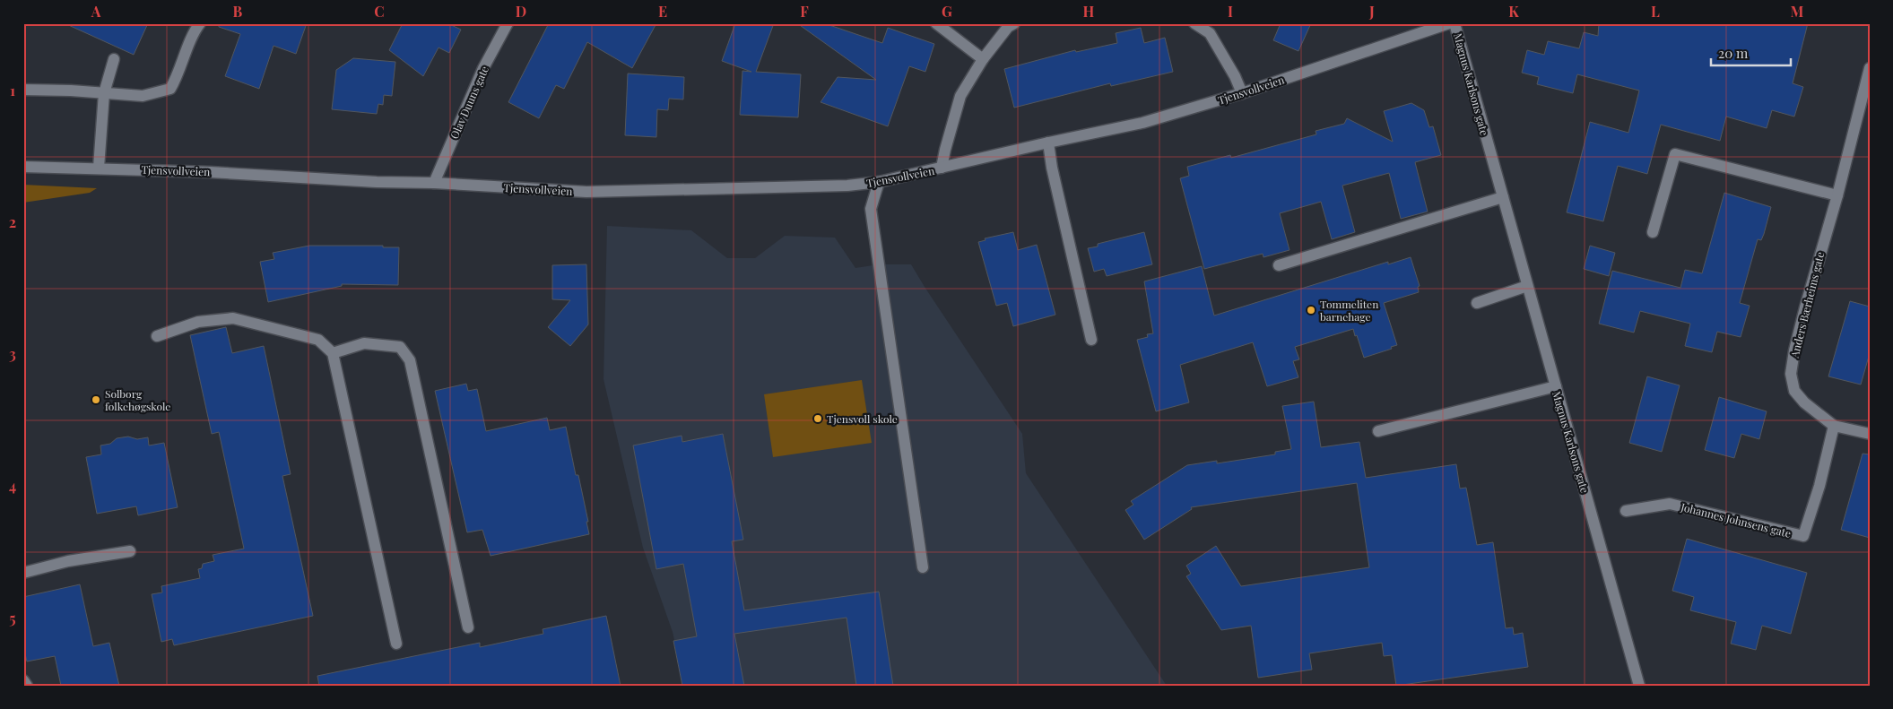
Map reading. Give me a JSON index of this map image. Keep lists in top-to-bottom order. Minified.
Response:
{"streets":{"street":["Magnus Karlsons gate","Tjensvollveien","Olav Duuns gate","Anders Bærheims gate","Johannes Johnsens gate"]},"crossings":[["Tjensvollveien","Olav Duuns gate"],["Anders Bærheims gate","Johannes Johnsens gate"]],"places":["Tommeliten barnehage","Solborg folkehøgskole","Tjensvoll skole"],"scale_bar":"20 m","grid":{"columns":["A","B","C","D","E","F","G","H","I","J","K","L","M"],"rows":["1","2","3","4","5"]}}
